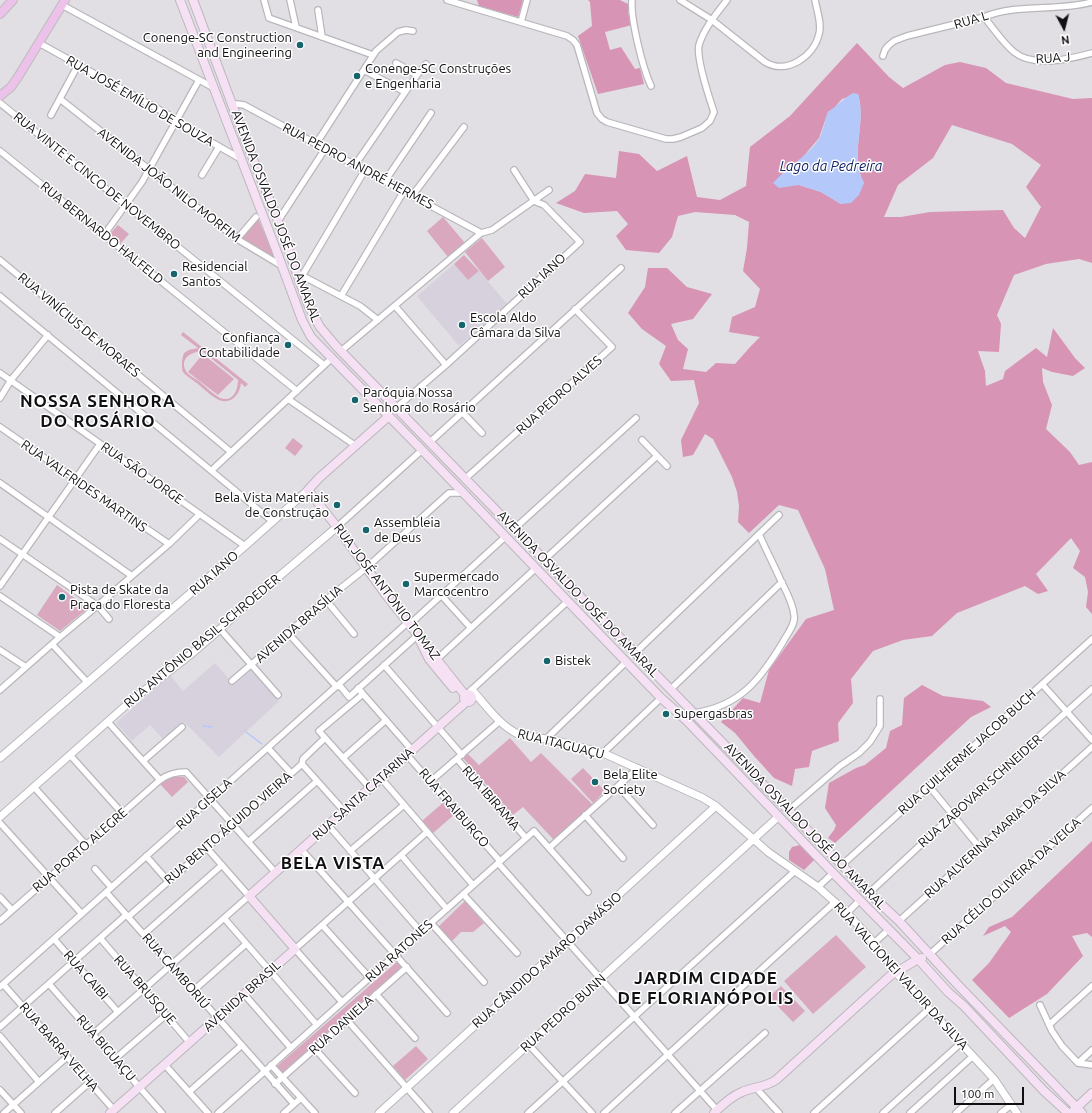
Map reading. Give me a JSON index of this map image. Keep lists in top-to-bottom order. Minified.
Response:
{"streets":{"main road":["AVENIDA OSVALDO JOSÉ DO AMARAL","RUA IANO","RUA JOSÉ ANTÔNIO TOMAZ","RUA SANTA CATARINA","AVENIDA BRASIL"],"street":["RUA L","RUA J","RUA JOSÉ EMÍLIO DE SOUZA","RUA PEDRO ANDRÉ HERMES","RUA VINTE E CINCO DE NOVEMBRO","AVENIDA JOÃO NILO MORFIM","RUA BERNARDO HALFELD","RUA VINÍCIUS DE MORAES","RUA PEDRO ALVES","RUA SÃO JORGE","RUA VALFRIDES MARTINS","AVENIDA BRASÍLIA","RUA ANTÔNIO BASIL SCHROEDER","RUA ITAGUAÇU","RUA GUILHERME JACOB BUCH","RUA ZABOVARI SCHNEIDER","RUA IBIRAMA","RUA GISELA","RUA FRAIBURGO","RUA BENTO ÁGUIDO VIEIRA","RUA ALVERINA MARIA DA SILVA","RUA PORTO ALEGRE","RUA CÉLIO OLIVEIRA DA VEIGA","RUA RATONES","RUA CÂNDIDO AMARO DAMÁSIO","RUA CAMBORIÚ","RUA CAIBI","RUA VALCIONEI VALDIR DA SILVA","RUA BRUSQUE","RUA PEDRO BUNN","RUA DANIELA","RUA BARRA VELHA","RUA BIGUAÇU"]},"crossings":[["RUA L","RUA J"],["RUA JOSÉ EMÍLIO DE SOUZA","AVENIDA OSVALDO JOSÉ DO AMARAL"],["RUA PEDRO ANDRÉ HERMES","AVENIDA OSVALDO JOSÉ DO AMARAL"],["AVENIDA JOÃO NILO MORFIM","AVENIDA OSVALDO JOSÉ DO AMARAL"],["AVENIDA OSVALDO JOSÉ DO AMARAL","RUA IANO"],["AVENIDA OSVALDO JOSÉ DO AMARAL","RUA PEDRO ALVES"],["AVENIDA OSVALDO JOSÉ DO AMARAL","RUA ANTÔNIO BASIL SCHROEDER"],["AVENIDA OSVALDO JOSÉ DO AMARAL","RUA GUILHERME JACOB BUCH"],["AVENIDA OSVALDO JOSÉ DO AMARAL","RUA ZABOVARI SCHNEIDER"],["AVENIDA OSVALDO JOSÉ DO AMARAL","RUA SANTA CATARINA"],["AVENIDA OSVALDO JOSÉ DO AMARAL","RUA GISELA"],["AVENIDA OSVALDO JOSÉ DO AMARAL","RUA ALVERINA MARIA DA SILVA"],["AVENIDA OSVALDO JOSÉ DO AMARAL","RUA CÉLIO OLIVEIRA DA VEIGA"],["AVENIDA OSVALDO JOSÉ DO AMARAL","RUA PEDRO BUNN"],["RUA IANO","RUA SÃO JORGE"],["RUA IANO","RUA JOSÉ ANTÔNIO TOMAZ"],["RUA JOSÉ ANTÔNIO TOMAZ","AVENIDA BRASÍLIA"],["RUA JOSÉ ANTÔNIO TOMAZ","RUA ANTÔNIO BASIL SCHROEDER"],["RUA JOSÉ ANTÔNIO TOMAZ","RUA ITAGUAÇU"],["RUA JOSÉ ANTÔNIO TOMAZ","RUA SANTA CATARINA"],["RUA JOSÉ ANTÔNIO TOMAZ","RUA GISELA"],["RUA ITAGUAÇU","RUA SANTA CATARINA"],["RUA ITAGUAÇU","RUA CÂNDIDO AMARO DAMÁSIO"],["RUA ITAGUAÇU","RUA VALCIONEI VALDIR DA SILVA"],["RUA SANTA CATARINA","RUA IBIRAMA"],["RUA SANTA CATARINA","RUA FRAIBURGO"],["RUA SANTA CATARINA","RUA CAMBORIÚ"],["RUA SANTA CATARINA","RUA CAIBI"],["RUA SANTA CATARINA","RUA BRUSQUE"],["RUA SANTA CATARINA","RUA BIGUAÇU"],["RUA IBIRAMA","RUA RATONES"],["RUA GISELA","RUA PORTO ALEGRE"],["RUA GISELA","RUA CAMBORIÚ"],["RUA GISELA","RUA CAIBI"],["RUA GISELA","RUA BARRA VELHA"],["RUA FRAIBURGO","RUA RATONES"],["RUA FRAIBURGO","RUA CÂNDIDO AMARO DAMÁSIO"],["RUA FRAIBURGO","RUA PEDRO BUNN"],["RUA BENTO ÁGUIDO VIEIRA","RUA CAMBORIÚ"],["RUA BENTO ÁGUIDO VIEIRA","RUA CAIBI"],["RUA BENTO ÁGUIDO VIEIRA","RUA BRUSQUE"],["RUA BENTO ÁGUIDO VIEIRA","RUA BARRA VELHA"],["RUA BENTO ÁGUIDO VIEIRA","RUA BIGUAÇU"],["RUA RATONES","RUA CAMBORIÚ"],["RUA CÂNDIDO AMARO DAMÁSIO","RUA VALCIONEI VALDIR DA SILVA"],["RUA CAMBORIÚ","AVENIDA BRASIL"],["RUA CAMBORIÚ","RUA DANIELA"],["RUA VALCIONEI VALDIR DA SILVA","RUA PEDRO BUNN"],["RUA BRUSQUE","AVENIDA BRASIL"],["AVENIDA BRASIL","RUA BARRA VELHA"],["AVENIDA BRASIL","RUA BIGUAÇU"]],"districts":["NOSSA SENHORA DO ROSÁRIO","BELA VISTA","JARDIM CIDADE DE FLORIANÓPOLIS"],"water":["Lago da Pedreira"],"places":["Conenge-SC Construction and Engineering","Conenge-SC Construções e Engenharia","Residencial Santos","Escola Aldo Câmara da Silva","Confiança Contabilidade","Paróquia Nossa Senhora do Rosário","Bela Vista Materiais de Construção","Assembleia de Deus","Supermercado Marcocentro","Pista de Skate da Praça do Floresta","Bistek","Supergasbras","Bela Elite Society"],"scale_bar":"100 m","north":"bottom"}
